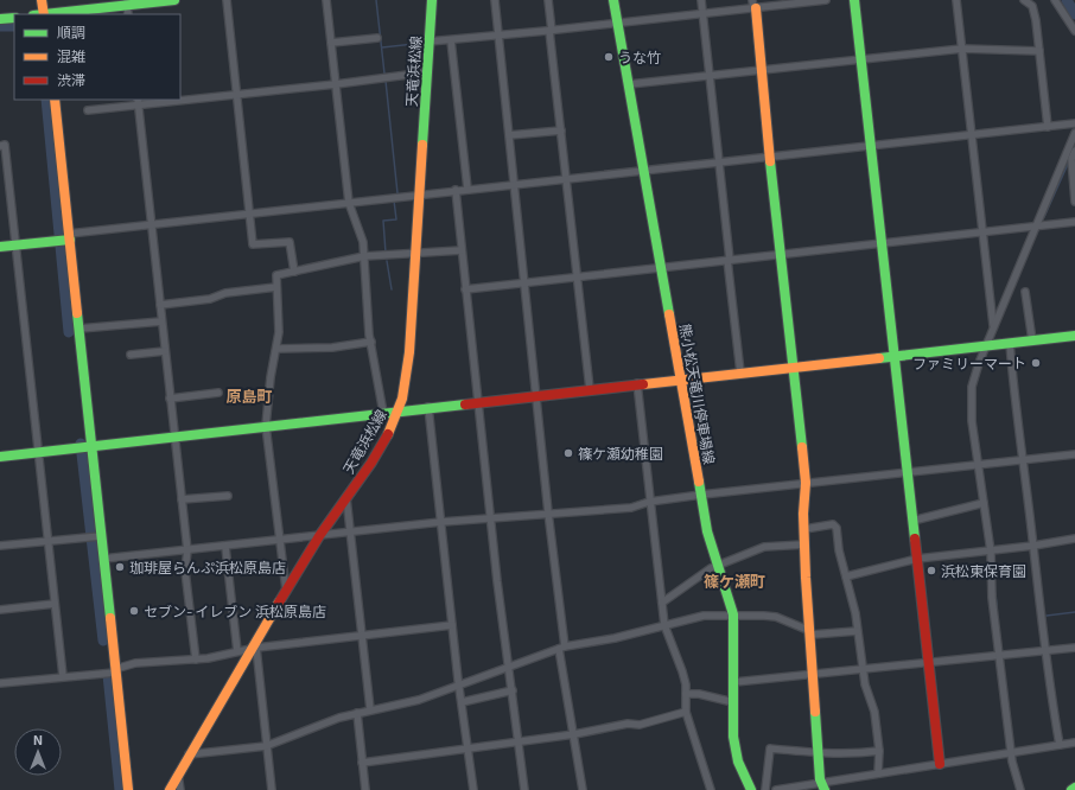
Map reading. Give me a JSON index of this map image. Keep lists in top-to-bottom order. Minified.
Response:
{"streets":{"main road":["天竜浜松線","熊小松天竜川停車場線"]},"districts":["原島町","篠ケ瀬町"],"places":["うな竹","ファミリーマート","篠ケ瀬幼稚園","珈琲屋らんぷ浜松原島店","浜松東保育園","セブン‐イレブン 浜松原島店"],"legend":["順調","混雑","渋滞"],"north":"top"}
